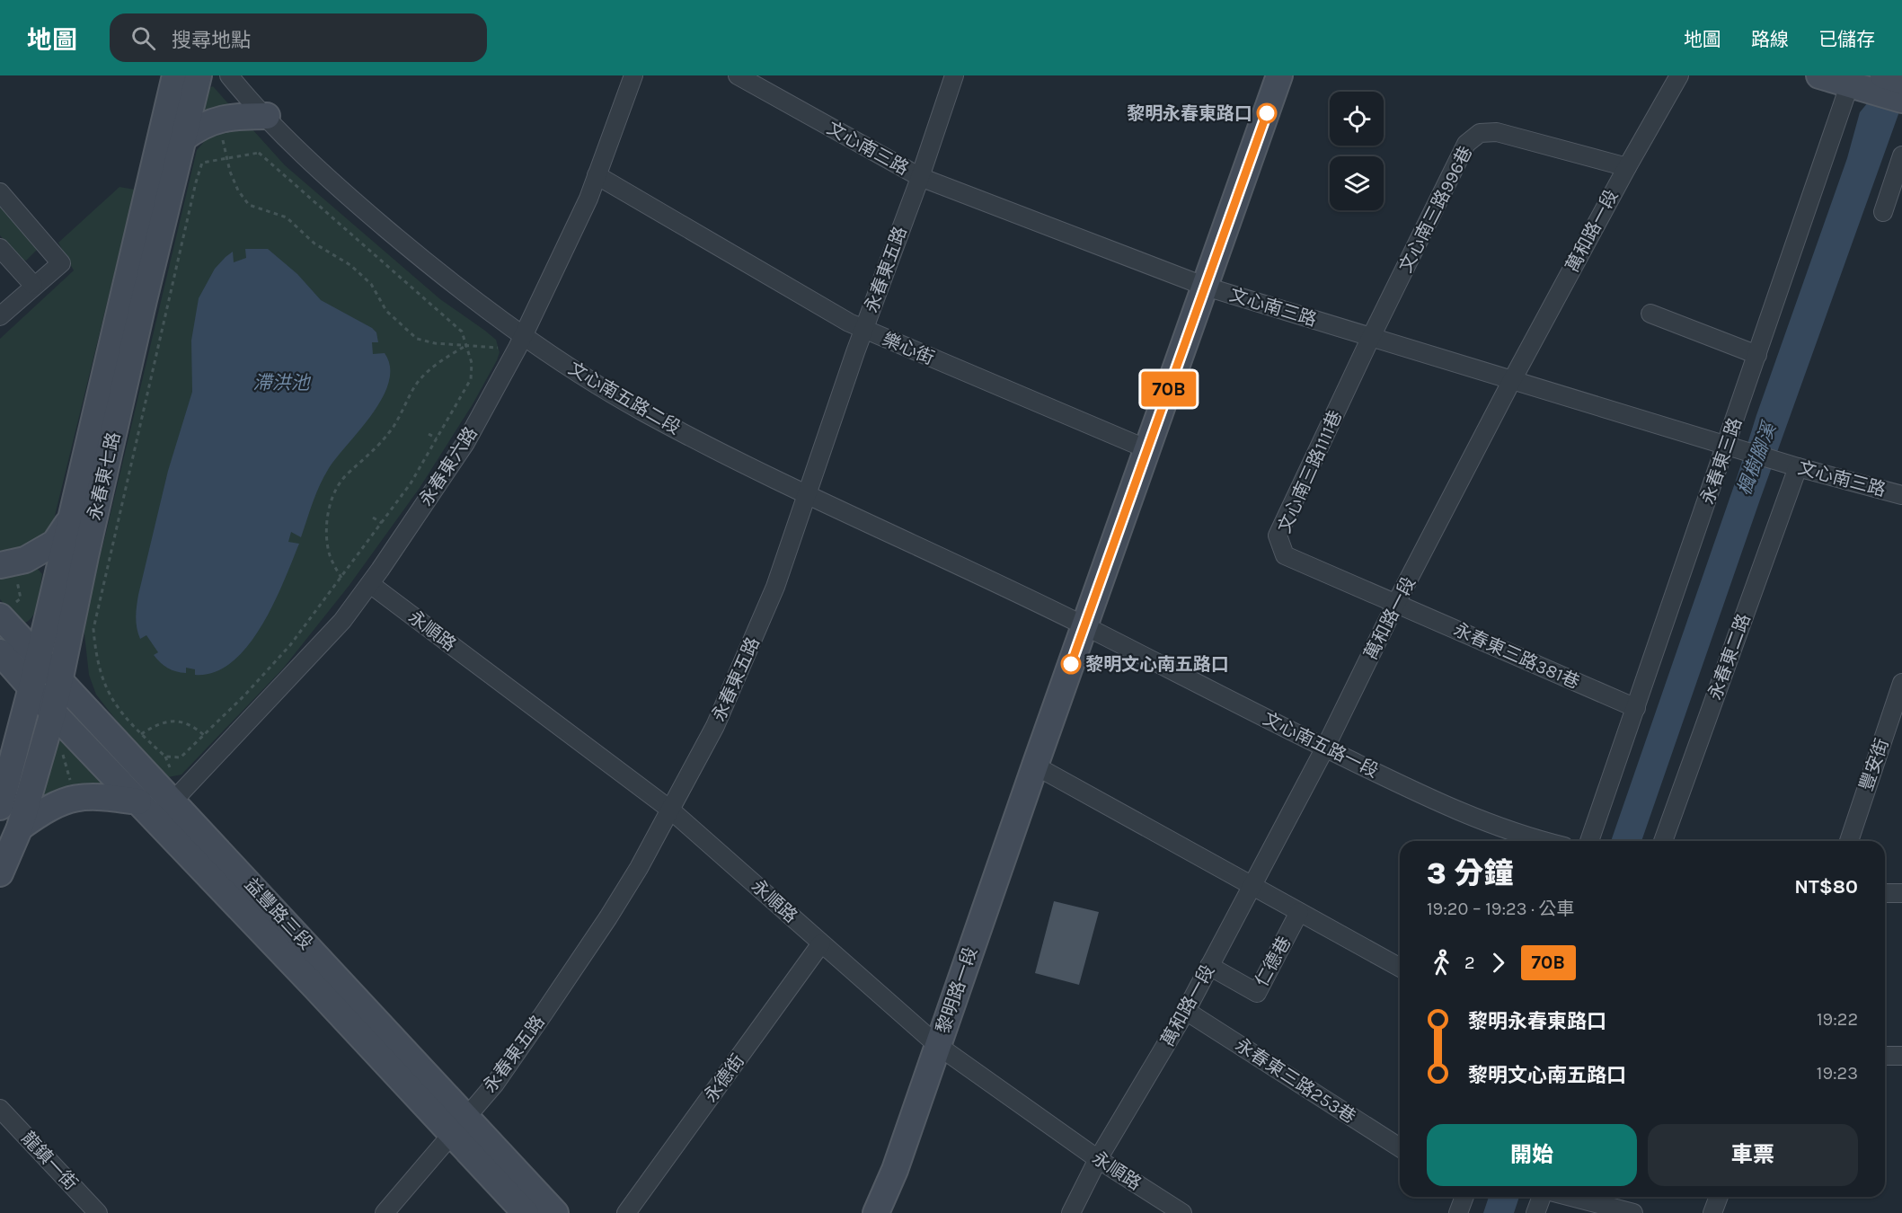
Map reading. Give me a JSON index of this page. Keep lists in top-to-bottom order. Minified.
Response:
{"streets":{"street":["文心南三路","文心南三路996巷","萬和路一段","永春東五路","樂心街","文心南五路二段","永春東三路","永春東六路","文心南三路1111巷","永春東七路","永順路","永春東三路381巷","永春東二路","文心南五路一段","豐安街","益豐路三段","仁德巷","黎明路一段","永德街","永春東三路253巷","龍鎮一街"]},"crossings":[["文心南三路","文心南三路996巷"],["文心南三路","萬和路一段"],["文心南三路","永春東五路"],["文心南三路","永春東三路"],["文心南三路","文心南三路1111巷"],["文心南三路","永春東二路"],["文心南三路","黎明路一段"],["文心南三路996巷","萬和路一段"],["文心南三路996巷","文心南三路1111巷"],["萬和路一段","文心南三路1111巷"],["萬和路一段","永順路"],["萬和路一段","永春東三路381巷"],["萬和路一段","文心南五路一段"],["萬和路一段","仁德巷"],["萬和路一段","永春東三路253巷"],["永春東五路","樂心街"],["永春東五路","文心南五路二段"],["永春東五路","永順路"],["永春東五路","益豐路三段"],["樂心街","永春東六路"],["樂心街","黎明路一段"],["文心南五路二段","永春東六路"],["文心南五路二段","文心南五路一段"],["文心南五路二段","黎明路一段"],["永春東三路","永春東三路381巷"],["永春東六路","永順路"],["永春東六路","益豐路三段"],["文心南三路1111巷","永春東三路381巷"],["永春東七路","益豐路三段"],["永順路","黎明路一段"],["永順路","永德街"],["文心南五路一段","黎明路一段"]],"water":["滯洪池","楓樹腳溪"],"places":["黎明永春東路口","黎明文心南五路口"],"lines":["bus line 70B"],"page":{"header":"地圖","search":"搜尋地點","nav":["地圖","路線","已儲存"],"on_map":"70B","heading":["3 分鐘","19:20 – 19:23 · 公車","NT$80"],"legs":["2","70B"],"list":[{"name":"黎明永春東路口","value":"19:22"},{"name":"黎明文心南五路口","value":"19:23"}],"buttons":["開始","車票"]}}
